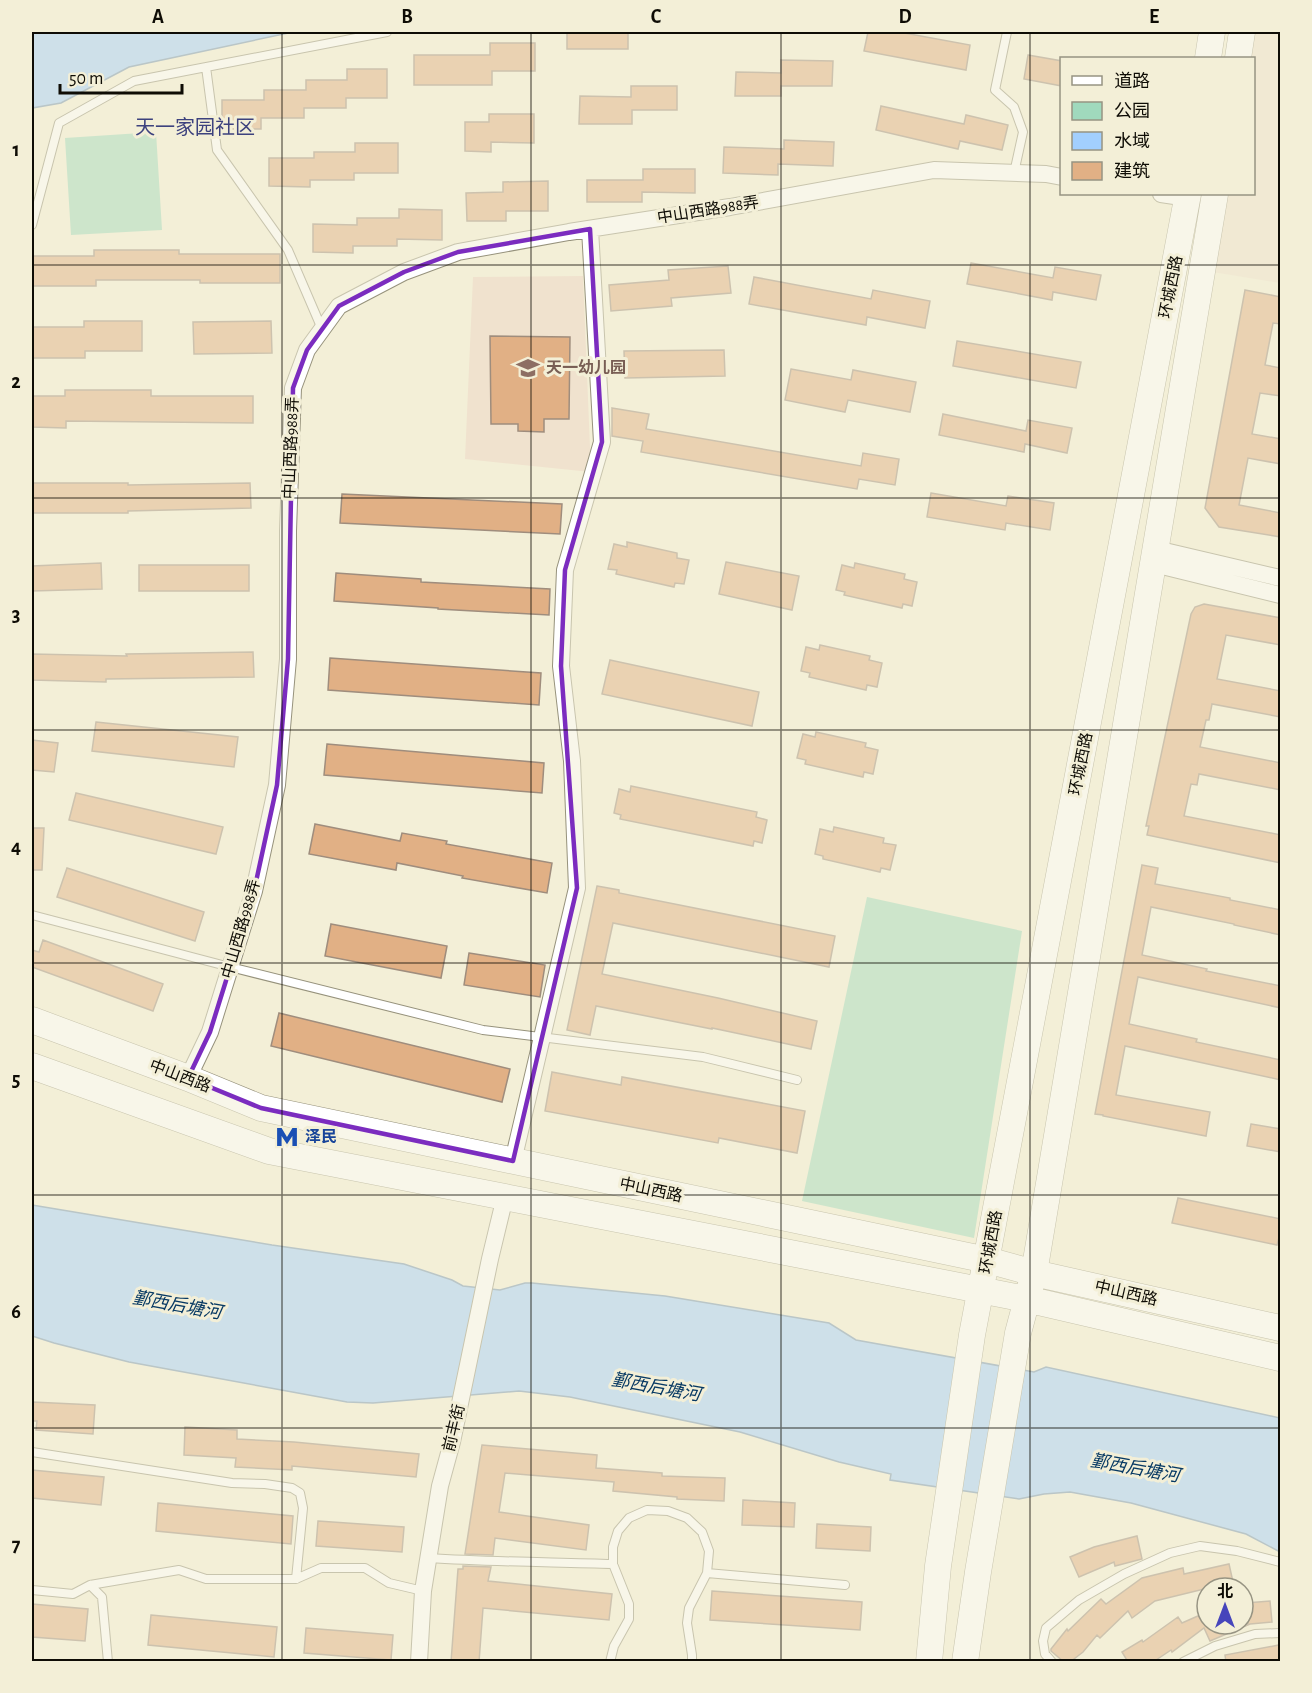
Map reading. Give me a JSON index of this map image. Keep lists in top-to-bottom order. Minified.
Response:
{"streets":{"main road":["环城西路","中山西路"],"street":["中山西路988弄","前丰街"]},"crossings":[["中山西路988弄","中山西路"],["环城西路","中山西路"],["中山西路","前丰街"]],"districts":["天一家园社区"],"water":["鄞西后塘河"],"places":{"school or university":["天一幼儿园"],"metro station":["泽民"]},"legend":["道路","公园","水域","建筑"],"scale_bar":"50 m","north":"top","grid":{"columns":["A","B","C","D","E"],"rows":["1","2","3","4","5","6","7"]}}
